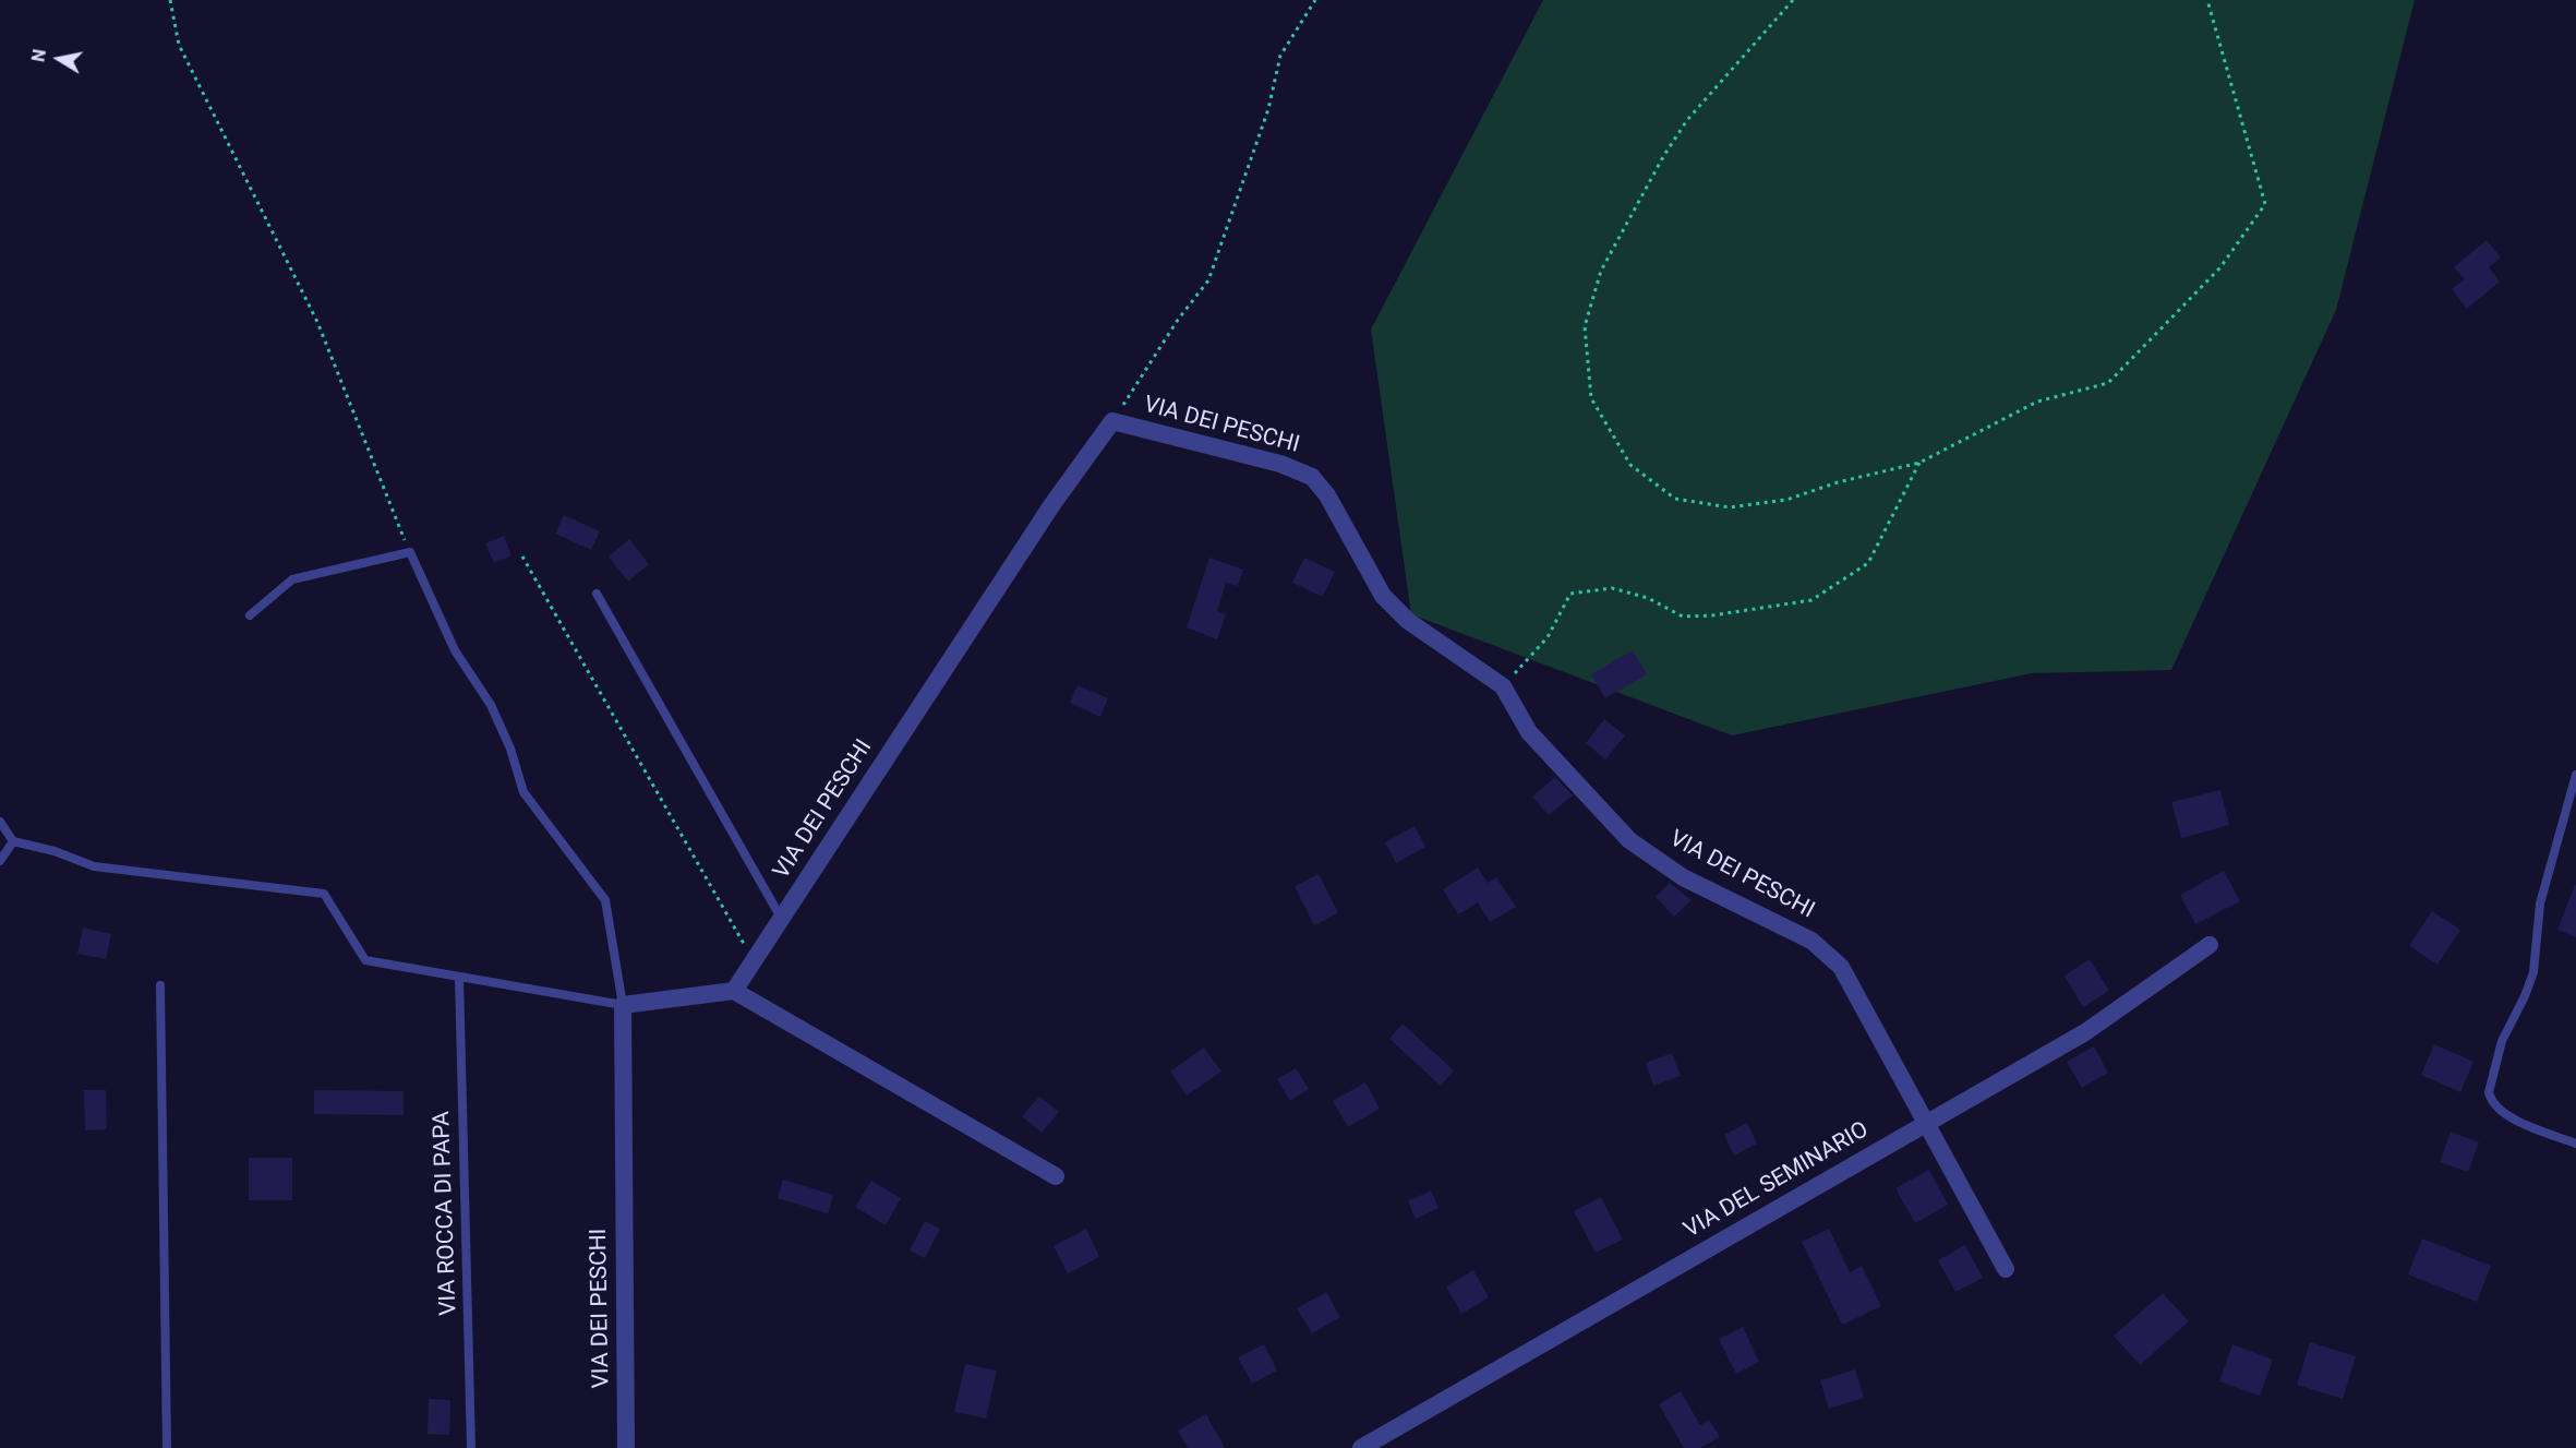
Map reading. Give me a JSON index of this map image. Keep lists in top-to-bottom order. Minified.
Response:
{"streets":{"street":["VIA DEI PESCHI","VIA DEL SEMINARIO"],"lane":["VIA ROCCA DI PAPA"]},"crossings":[["VIA DEI PESCHI","VIA DEL SEMINARIO"]],"north":"left"}
